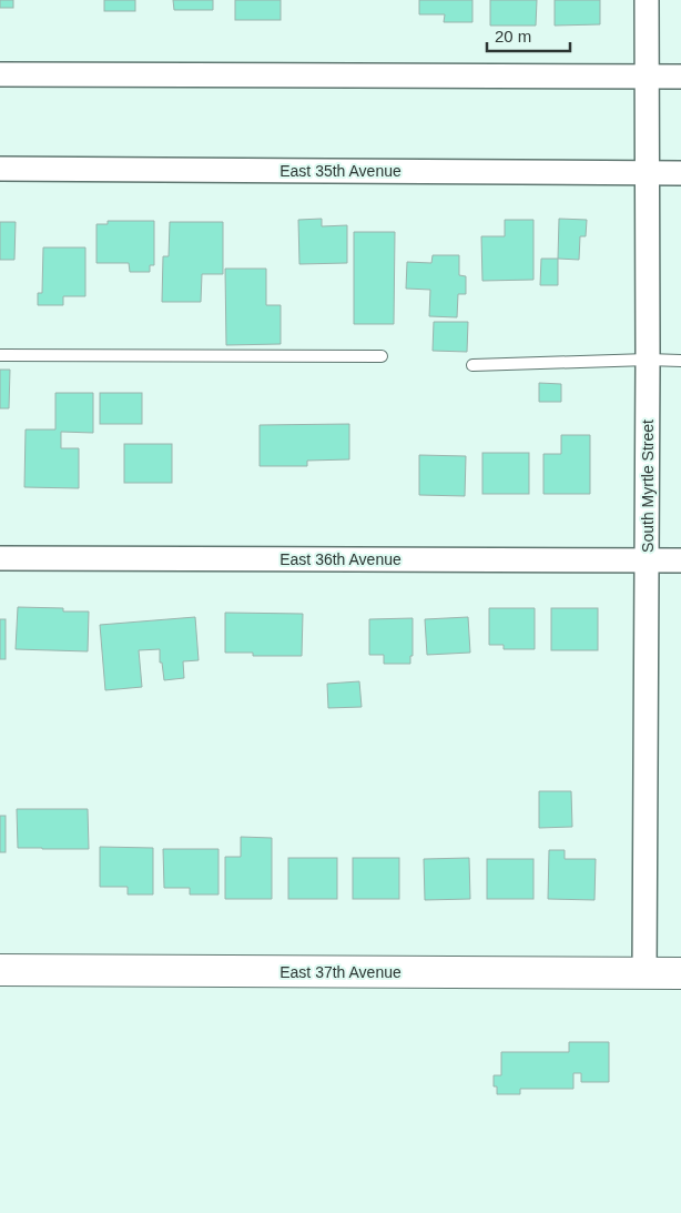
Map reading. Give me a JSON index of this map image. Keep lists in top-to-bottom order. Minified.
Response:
{"streets":{"street":["East 35th Avenue","South Myrtle Street","East 36th Avenue","East 37th Avenue"]},"crossings":[["East 35th Avenue","South Myrtle Street"],["South Myrtle Street","East 36th Avenue"],["South Myrtle Street","East 37th Avenue"]],"scale_bar":"20 m"}
